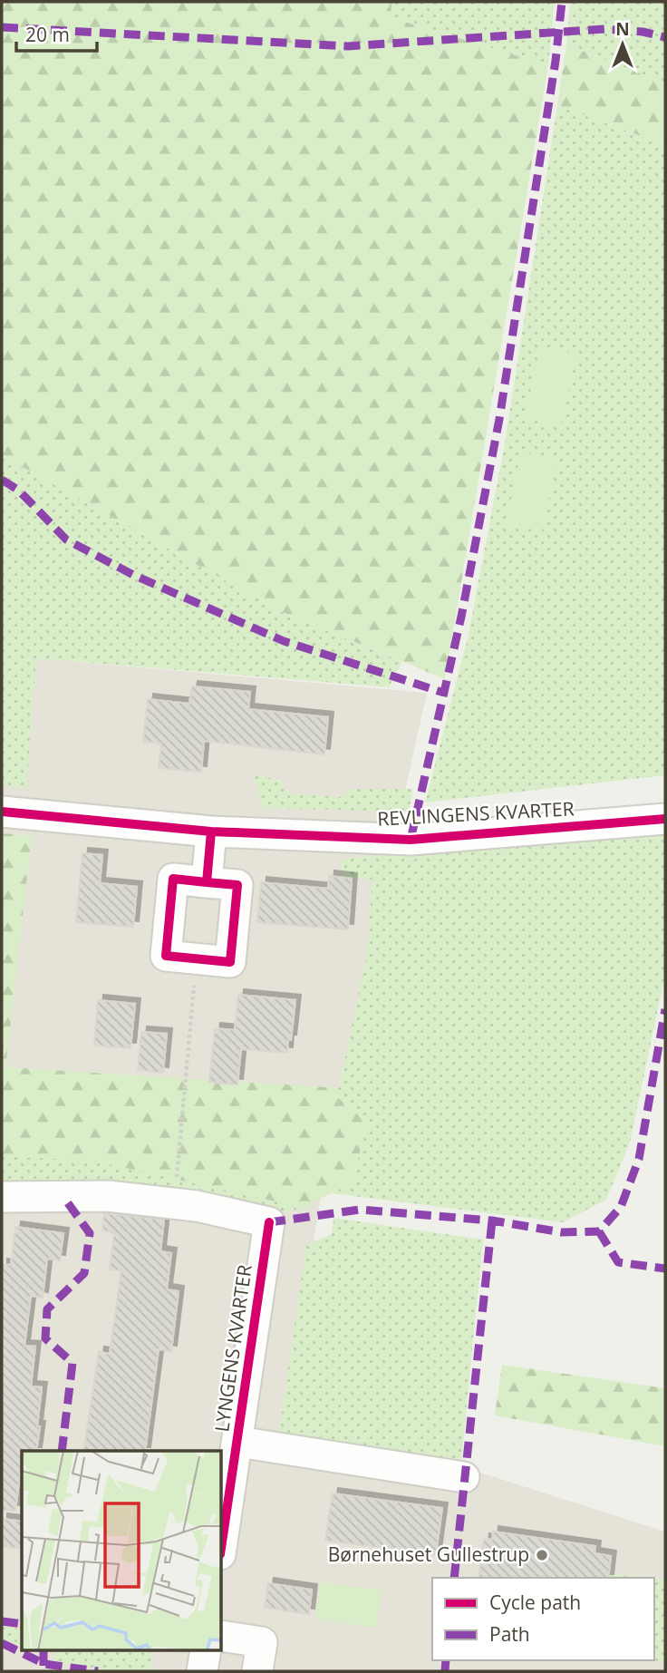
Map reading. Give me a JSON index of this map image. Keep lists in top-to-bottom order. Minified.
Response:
{"streets":{"street":["REVLINGENS KVARTER","LYNGENS KVARTER"]},"places":["Børnehuset Gullestrup"],"legend":["Cycle path","Path"],"scale_bar":"20 m","north":"top"}
